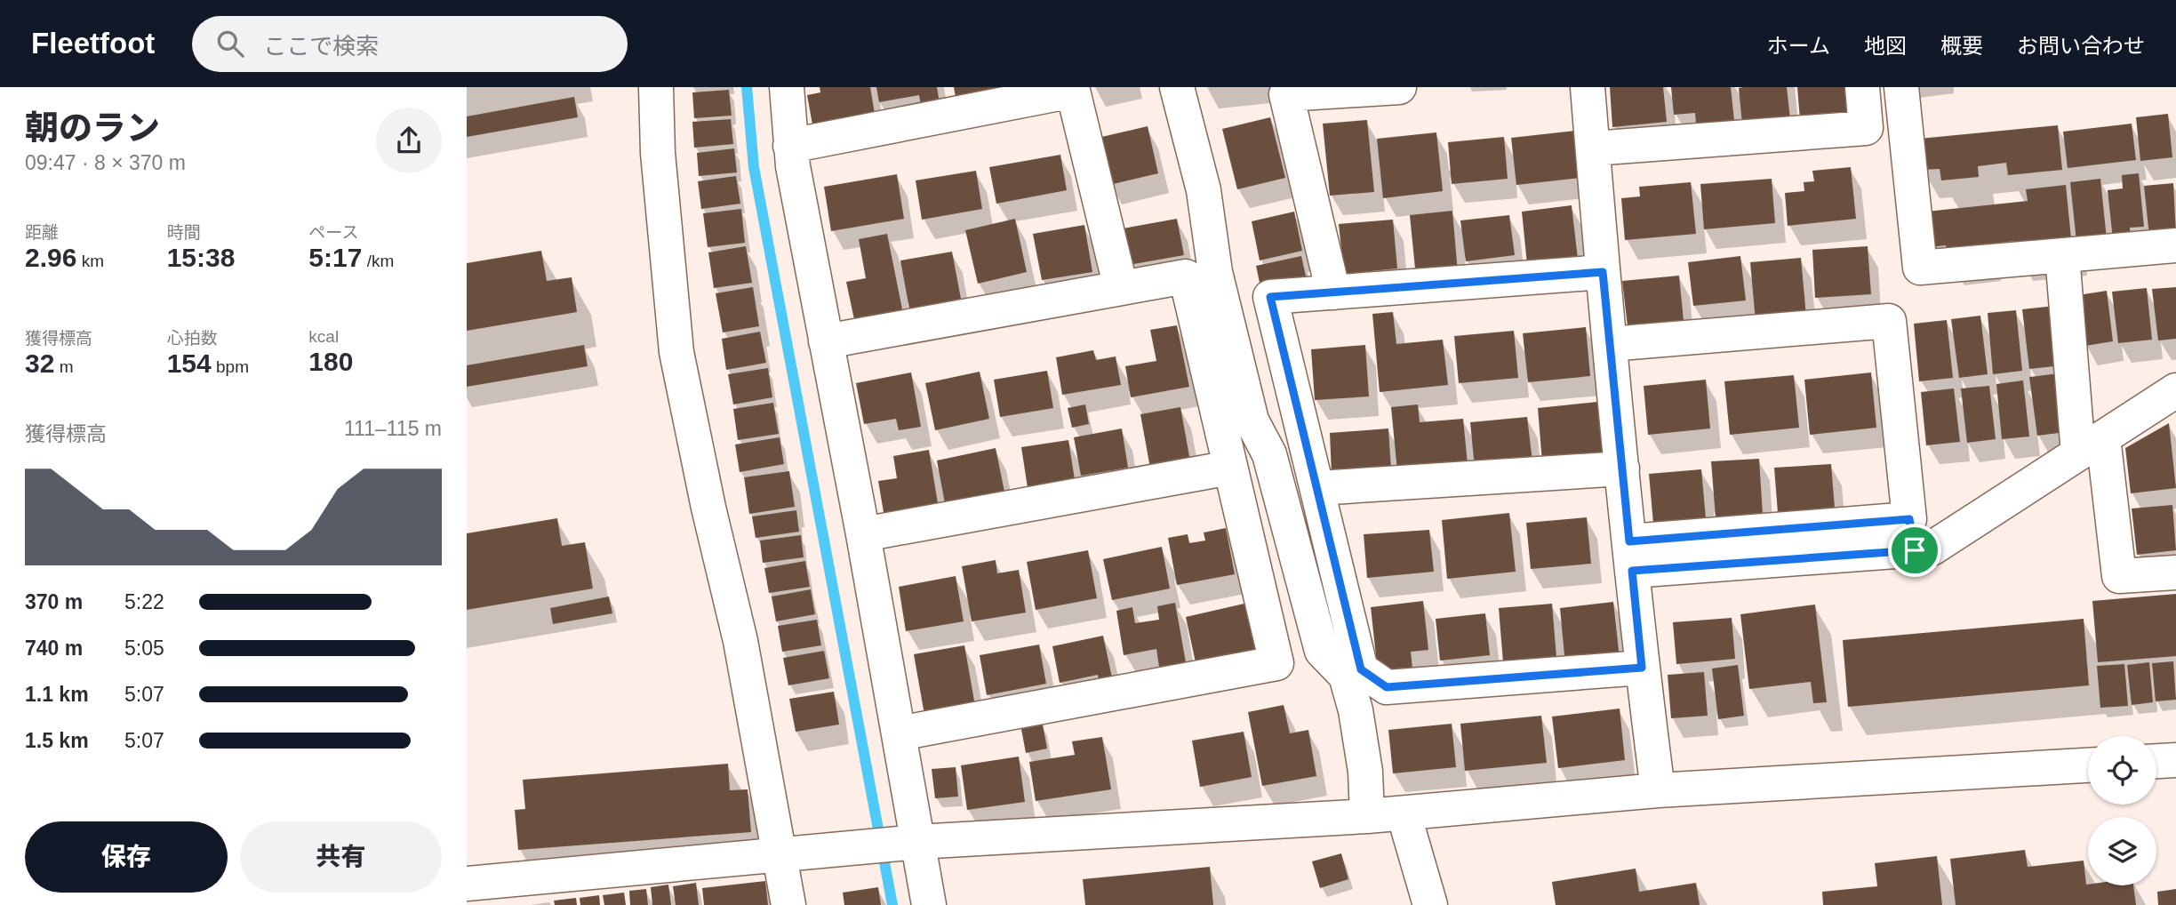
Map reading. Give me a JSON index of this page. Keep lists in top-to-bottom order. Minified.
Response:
{"page":{"header":"Fleetfoot","search":"ここで検索","nav":["ホーム","地図","概要","お問い合わせ"],"heading":["朝のラン","09:47 · 8 × 370 m"],"stats":[["距離","2.96 km"],["時間","15:38"],["ペース","5:17 /km"],["獲得標高","32 m"],["心拍数","154 bpm"],["kcal","180"]],"chart":["獲得標高","111–115 m"],"list":[{"name":"370 m","note":"5:22"},{"name":"740 m","note":"5:05"},{"name":"1.1 km","note":"5:07"},{"name":"1.5 km","note":"5:07"}],"buttons":["保存","共有"]}}
